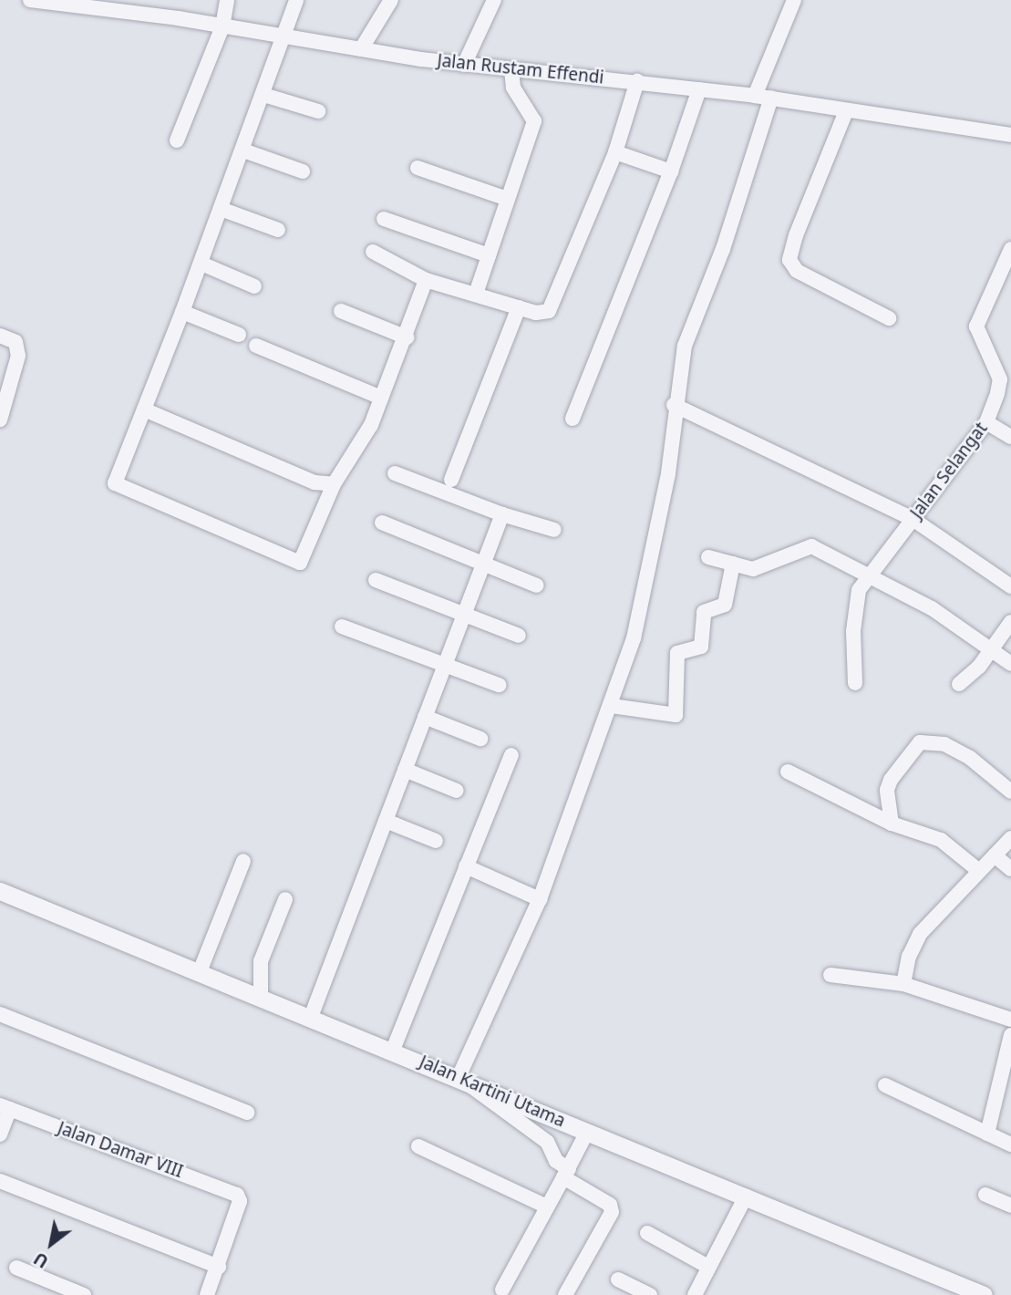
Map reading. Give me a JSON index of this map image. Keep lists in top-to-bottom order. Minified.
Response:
{"streets":{"street":["Jalan Rustam Effendi","Jalan Selangat","Jalan Kartini Utama","Jalan Damar VIII"]},"north":"bottom left"}
